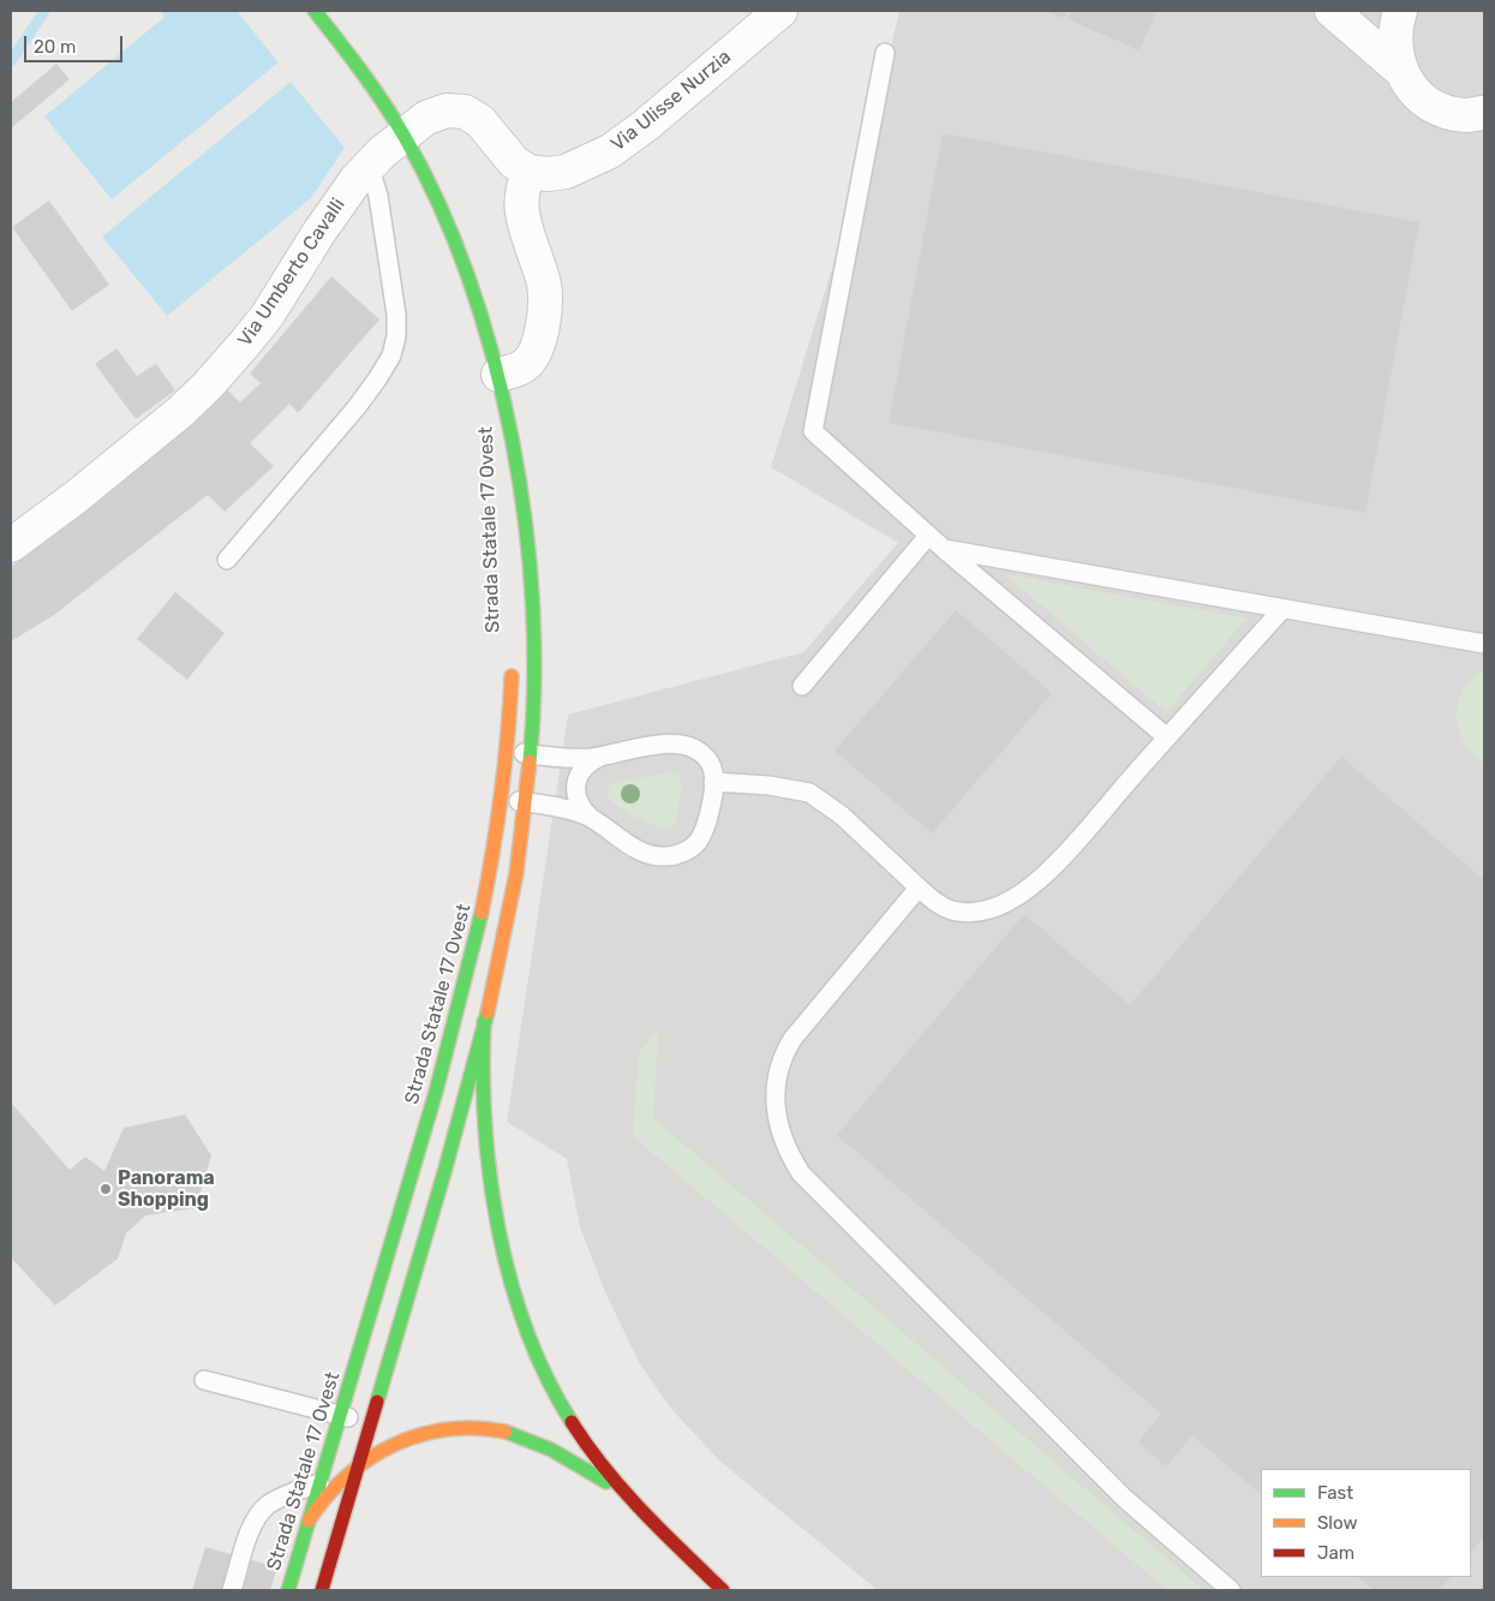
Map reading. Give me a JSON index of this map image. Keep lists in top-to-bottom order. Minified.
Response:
{"streets":{"main road":["Strada Statale 17 Ovest"],"street":["Via Ulisse Nurzia","Via Umberto Cavalli"]},"crossings":[["Via Umberto Cavalli","Strada Statale 17 Ovest"]],"places":["Panorama Shopping"],"legend":["Fast","Slow","Jam"],"scale_bar":"20 m"}
